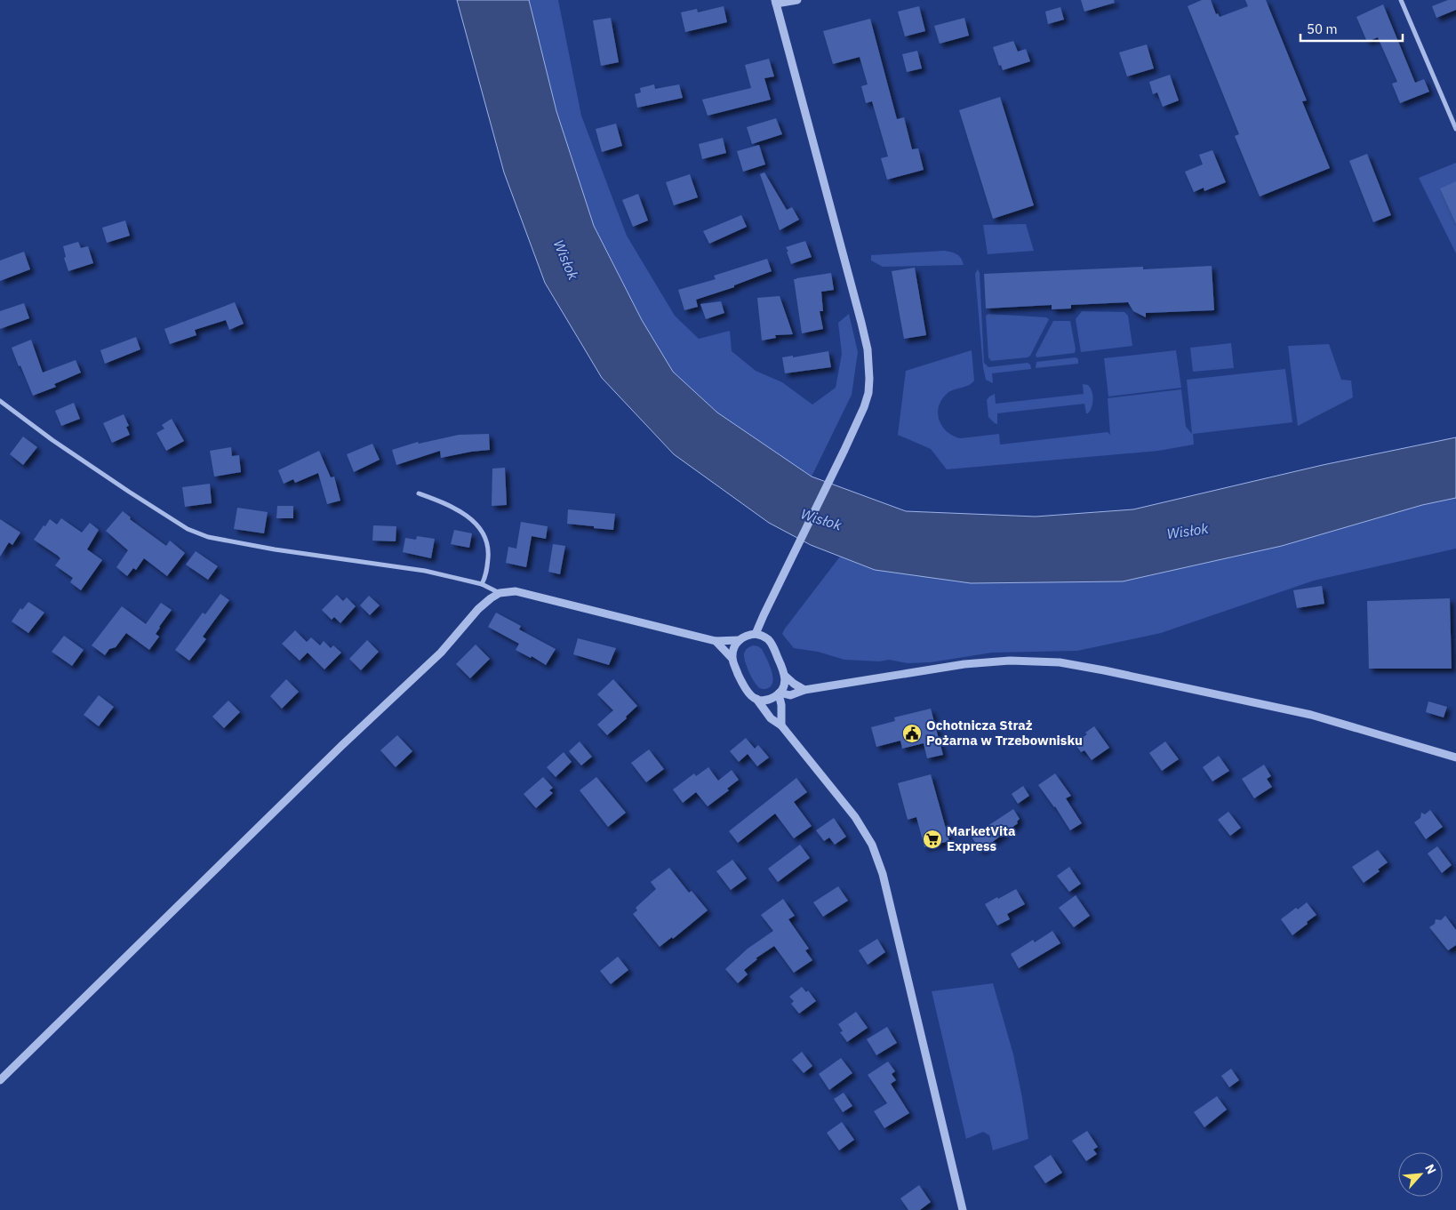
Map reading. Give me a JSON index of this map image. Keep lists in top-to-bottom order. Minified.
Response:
{"water":["Wisłok"],"places":{"public building":["Ochotnicza Straż Pożarna w Trzebownisku"],"supermarket":["MarketVita Express"]},"scale_bar":"50 m","north":"top right"}
